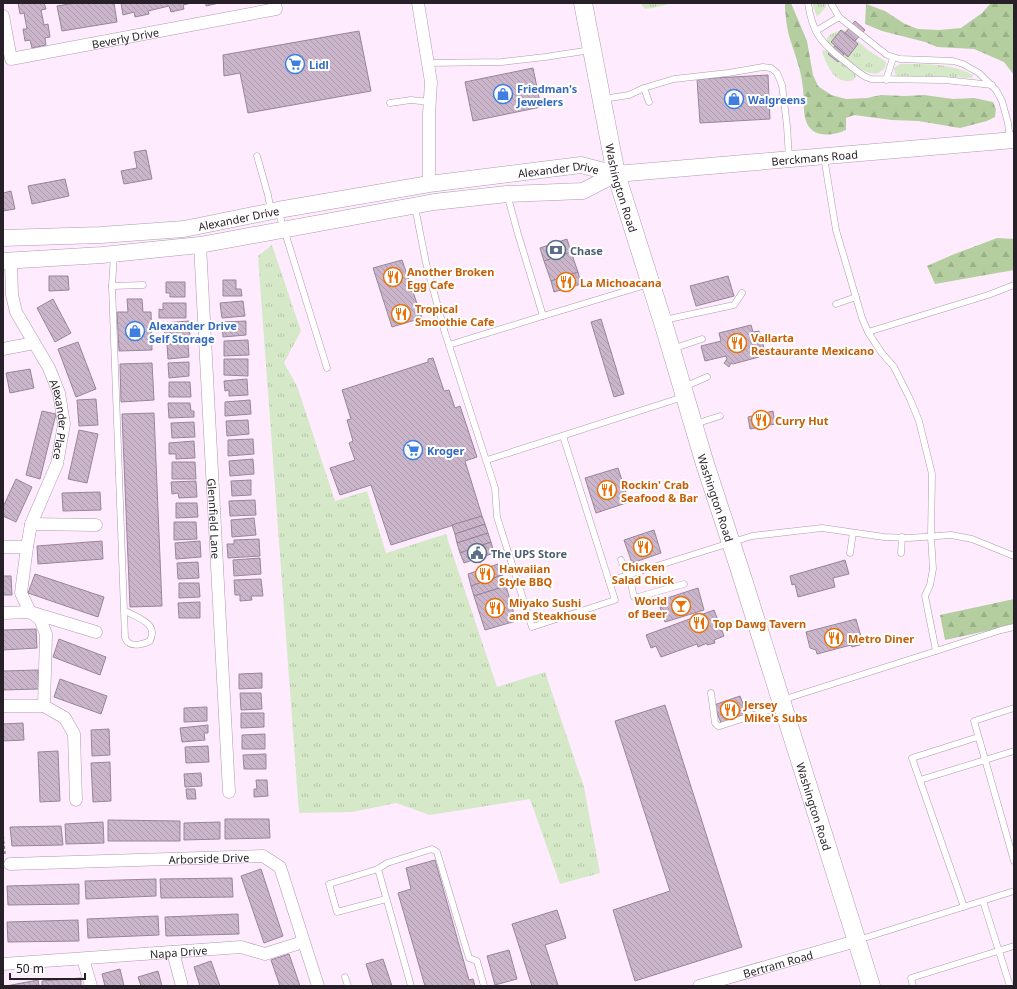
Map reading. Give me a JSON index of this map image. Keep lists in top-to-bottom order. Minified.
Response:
{"streets":{"main road":["Berckmans Road","Alexander Drive","Washington Road"],"street":["Beverly Drive","Alexander Place","Glennfield Lane","Arborside Drive","Napa Drive","Bertram Road"]},"crossings":[["Berckmans Road","Alexander Drive"],["Berckmans Road","Washington Road"],["Alexander Drive","Washington Road"],["Alexander Drive","Alexander Place"],["Alexander Drive","Glennfield Lane"],["Washington Road","Bertram Road"],["Arborside Drive","Napa Drive"]],"places":{"supermarket":["Lidl","Kroger"],"shop":["Friedman's Jewelers","Walgreens","Alexander Drive Self Storage"],"bank":["Chase"],"restaurant":["Another Broken Egg Cafe","La Michoacana","Tropical Smoothie Cafe","Vallarta Restaurante Mexicano","Curry Hut","Rockin' Crab Seafood & Bar","Chicken Salad Chick","Hawaiian Style BBQ","Miyako Sushi and Steakhouse","Top Dawg Tavern","Metro Diner","Jersey Mike's Subs"],"public building":["The UPS Store"],"bar":["World of Beer"]},"scale_bar":"50 m"}
